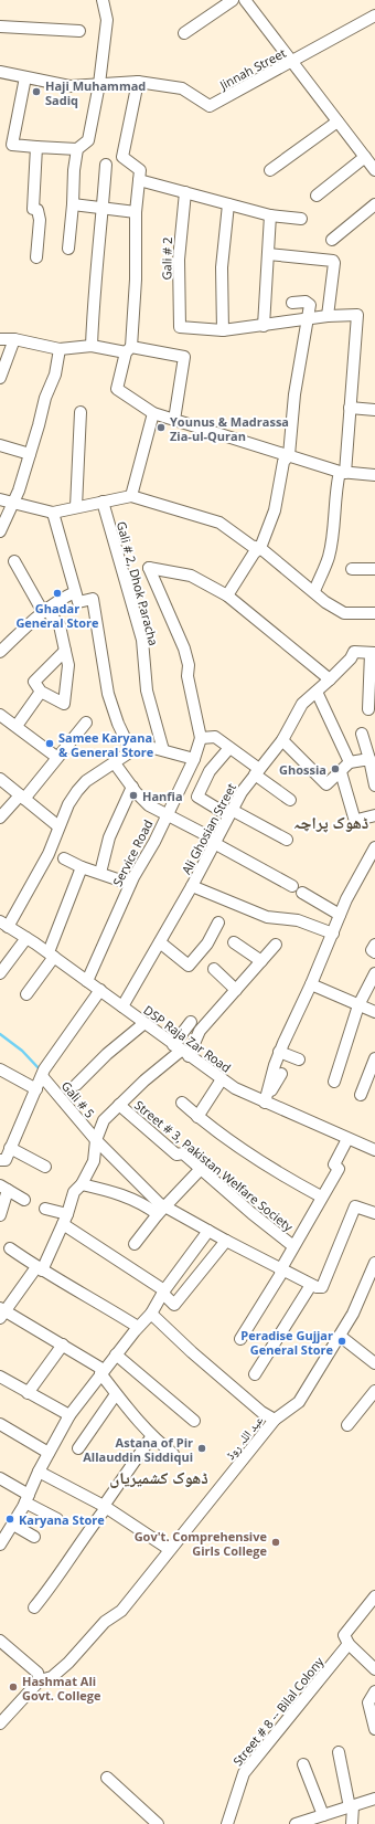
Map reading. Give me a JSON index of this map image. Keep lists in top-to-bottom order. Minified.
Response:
{"streets":{"street":["Jinnah Street","Gali # 2","Gali # 2, Dhok Paracha","Ali Ghosian Street","Service Road","DSP Raja Zar Road","Gali # 5","Street # 3, Pakistan Welfare Society","عبد اللہ روڈ","Street # 8 -- Bilal Colony"]},"crossings":[["Ali Ghosian Street","DSP Raja Zar Road"],["Service Road","DSP Raja Zar Road"]],"districts":["ڈھوک پراچہ","ڈھوک کشمیریاں"],"places":["Haji Muhammad Sadiq","Younus & Madrassa Zia-ul-Quran","Ghadar General Store","Samee Karyana & General Store","Ghossia","Hanfia","Peradise Gujjar General Store","Astana of Pir Allauddin Siddiqui","Karyana Store","Gov't. Comprehensive Girls College","Hashmat Ali Govt. College"]}
